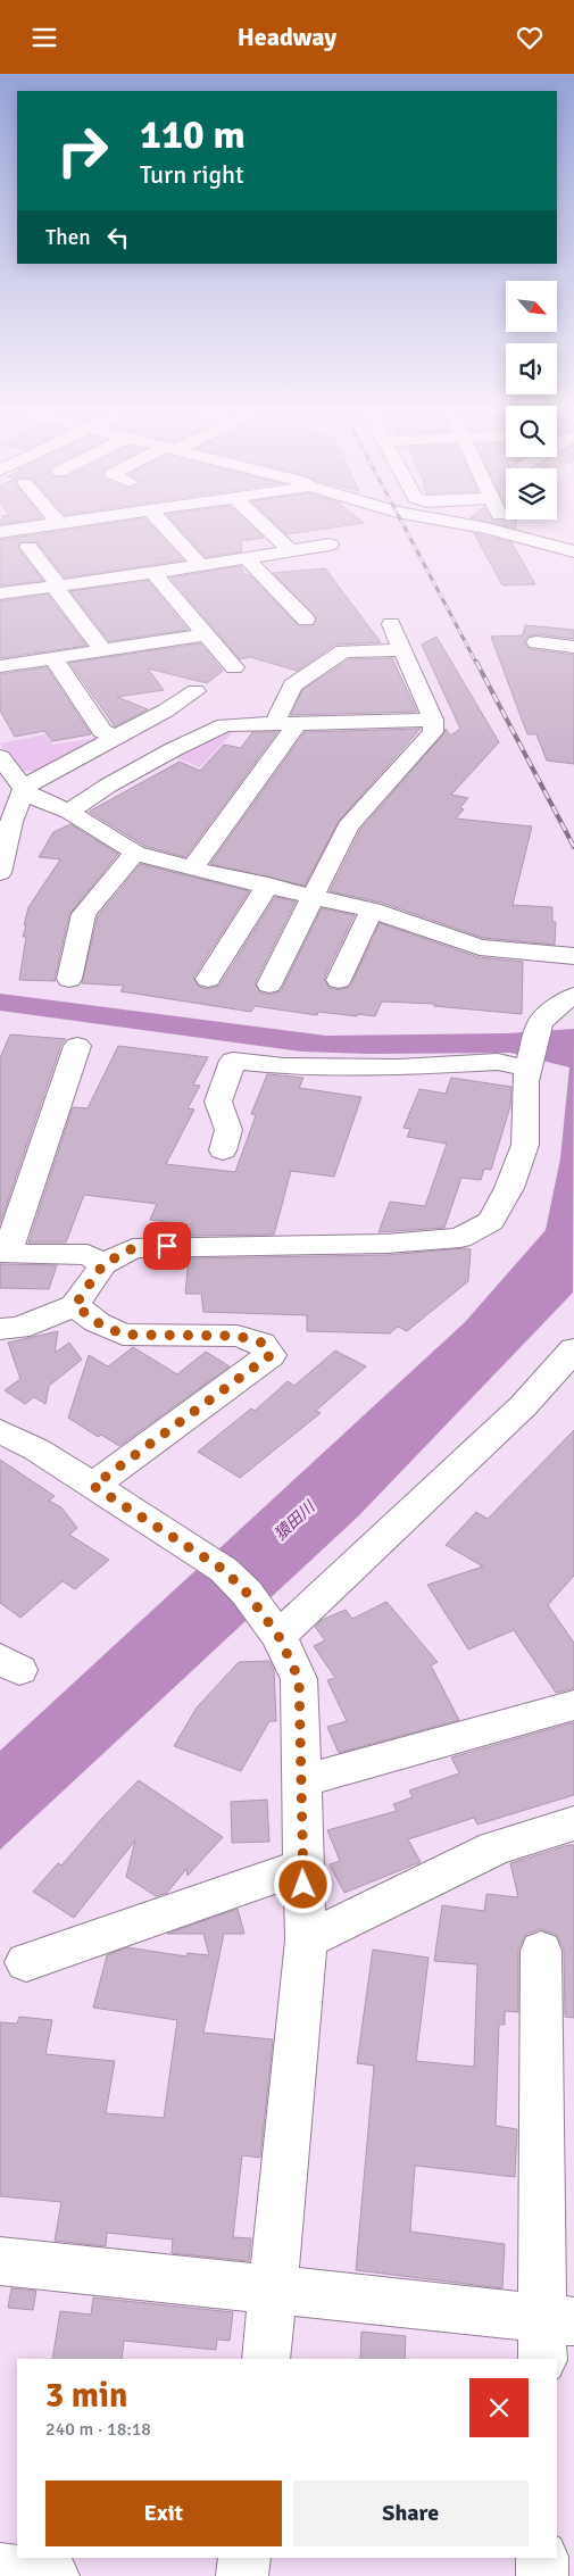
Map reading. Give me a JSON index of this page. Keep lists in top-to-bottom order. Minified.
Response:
{"water":["猿田川"],"north":"bottom right","page":{"header":"Headway","turn":["110 m","Turn right"],"then":"Then","heading":["3 min","240 m · 18:18"],"buttons":["Exit","Share"]}}
